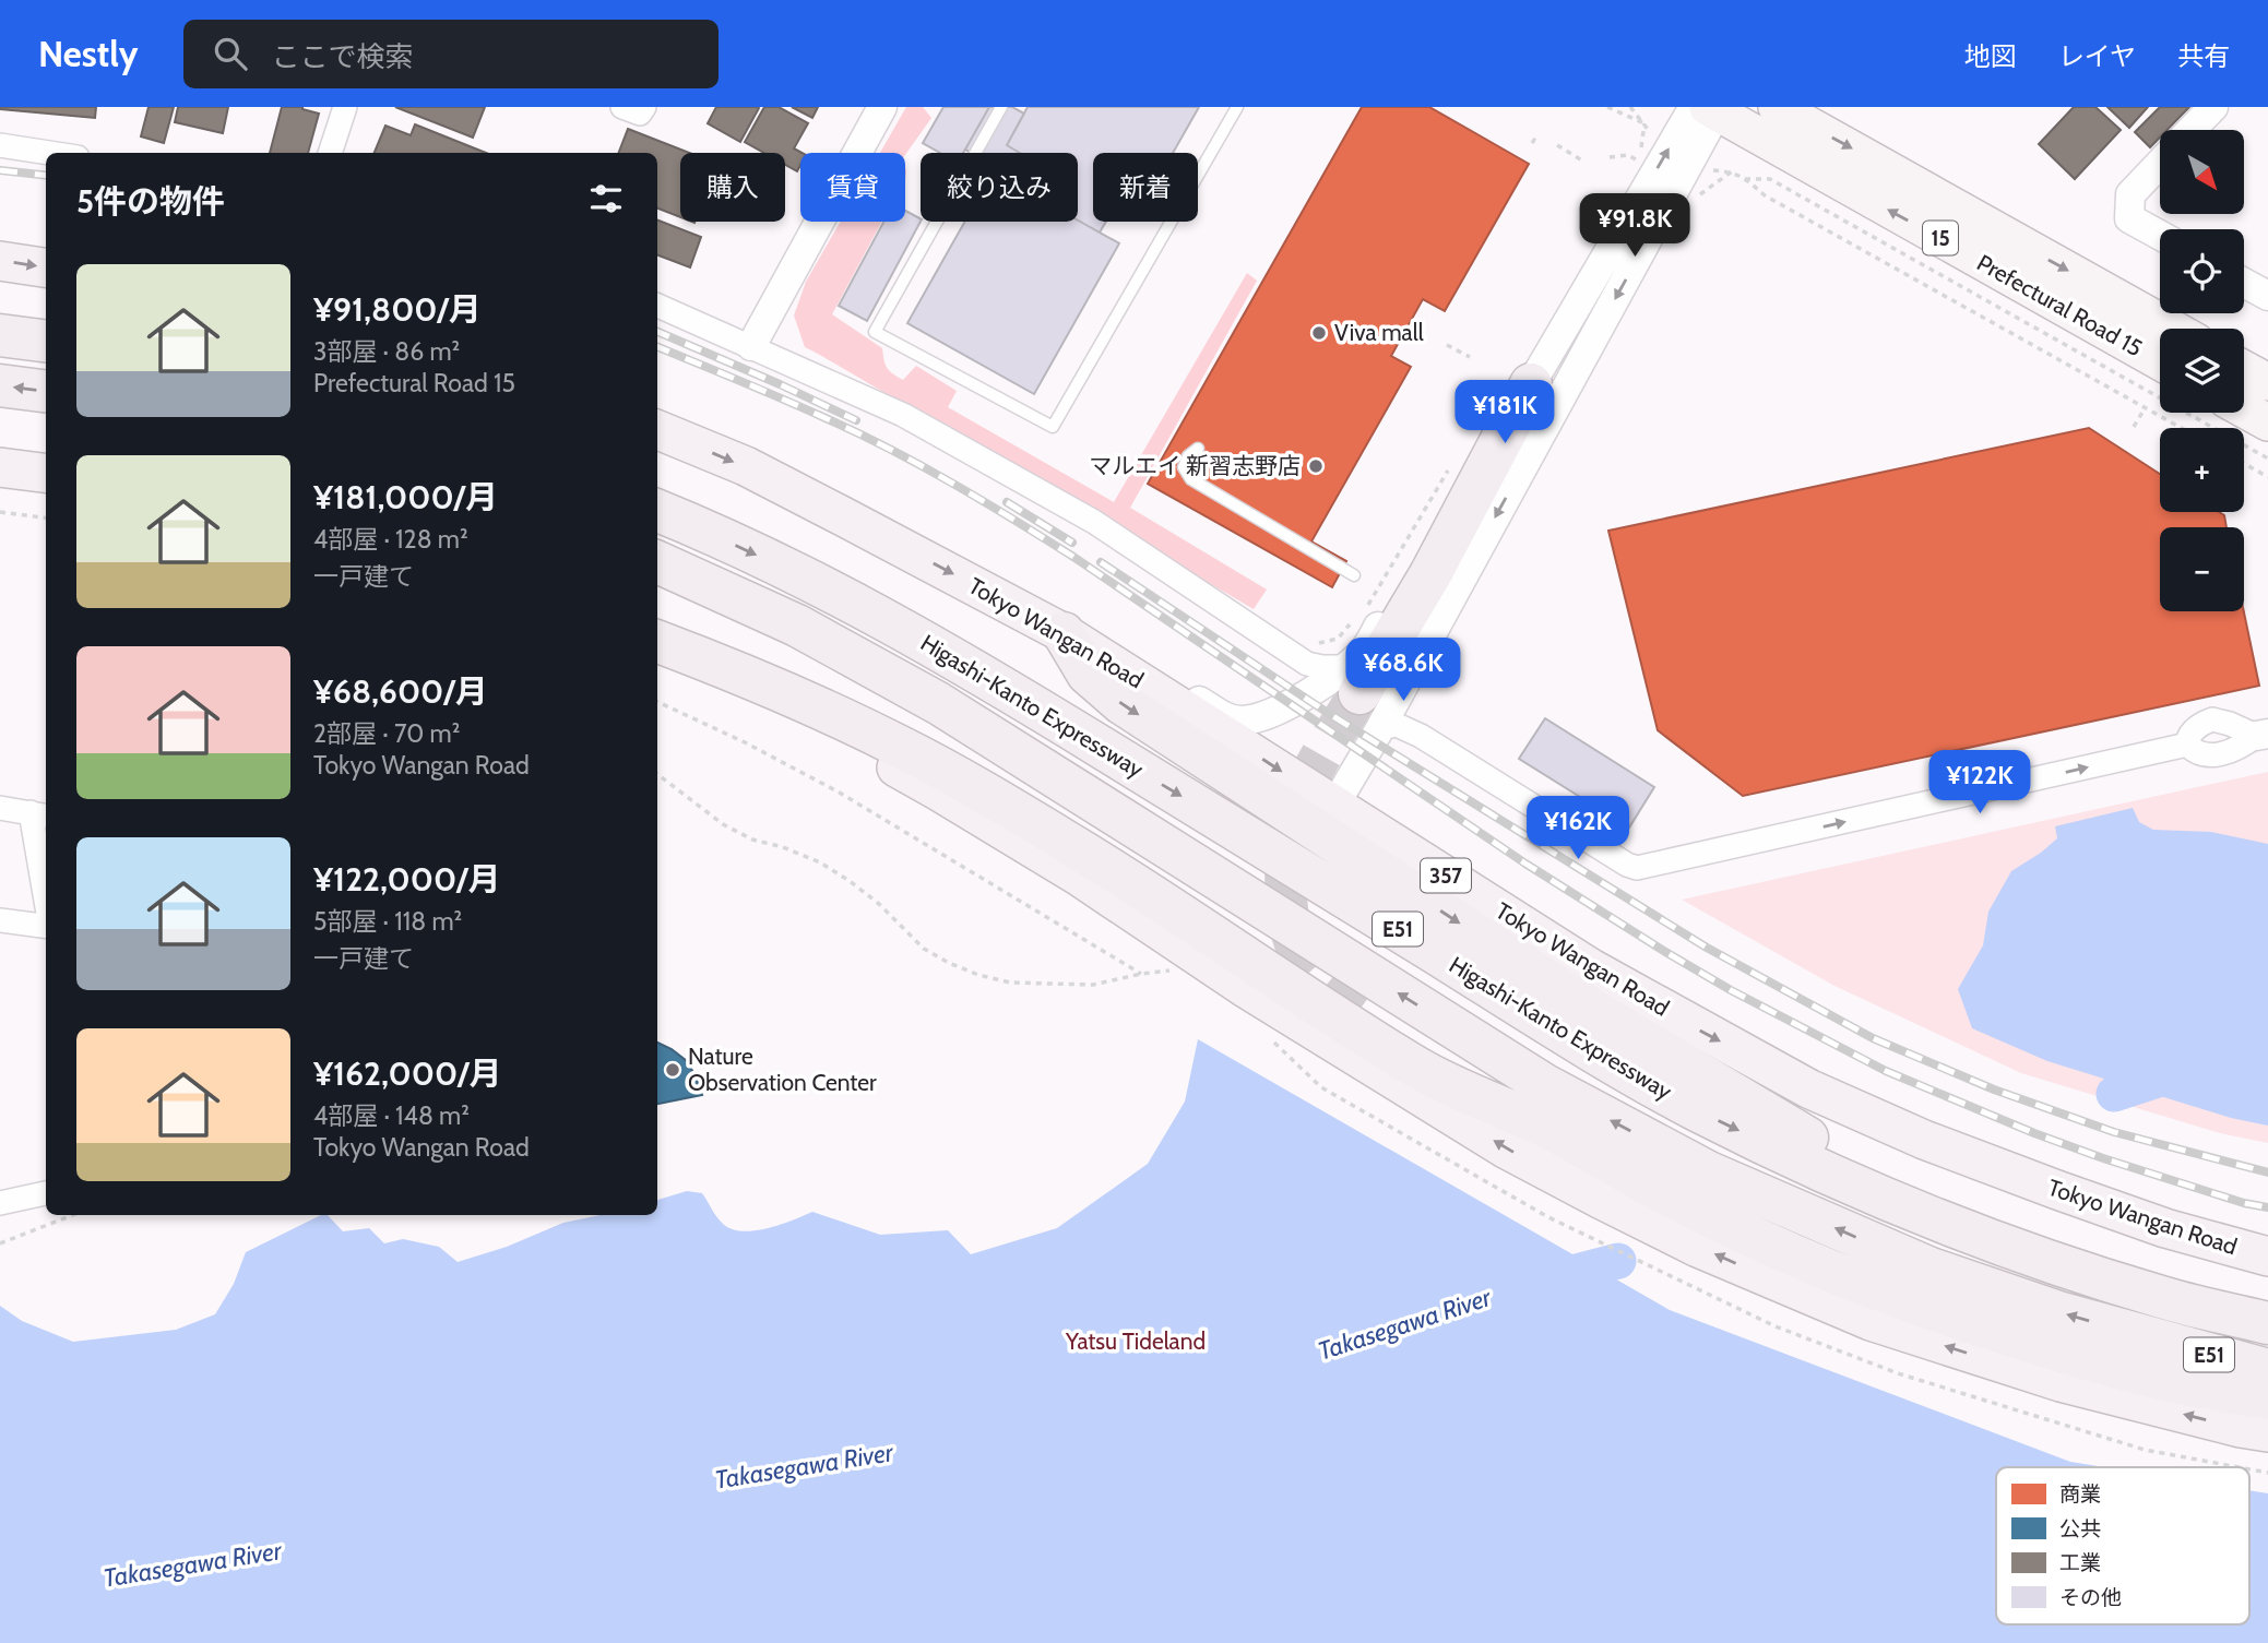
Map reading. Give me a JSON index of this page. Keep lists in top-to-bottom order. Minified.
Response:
{"streets":{"highway":["Tokyo Wangan Road","Higashi-Kanto Expressway","357","E51"],"main road":["15","Prefectural Road 15"]},"water":["Takasegawa River"],"parks":["Yatsu Tideland"],"places":["Viva mall","マルエイ 新習志野店","Nature Observation Center"],"legend":["商業","公共","工業","その他"],"north":"bottom right","page":{"header":"Nestly","search":"ここで検索","nav":["地図","レイヤ","共有"],"map_buttons":["+","−"],"chip":["購入","賃貸","絞り込み","新着"],"heading":"5件の物件","price":["¥91.8K","¥181K","¥68.6K","¥122K","¥162K"],"list":[{"name":"¥91,800/月","note":"3部屋 · 86 m² · Prefectural Road 15"},{"name":"¥181,000/月","note":"4部屋 · 128 m² · 一戸建て"},{"name":"¥68,600/月","note":"2部屋 · 70 m² · Tokyo Wangan Road"},{"name":"¥122,000/月","note":"5部屋 · 118 m² · 一戸建て"},{"name":"¥162,000/月","note":"4部屋 · 148 m² · Tokyo Wangan Road"}]}}
